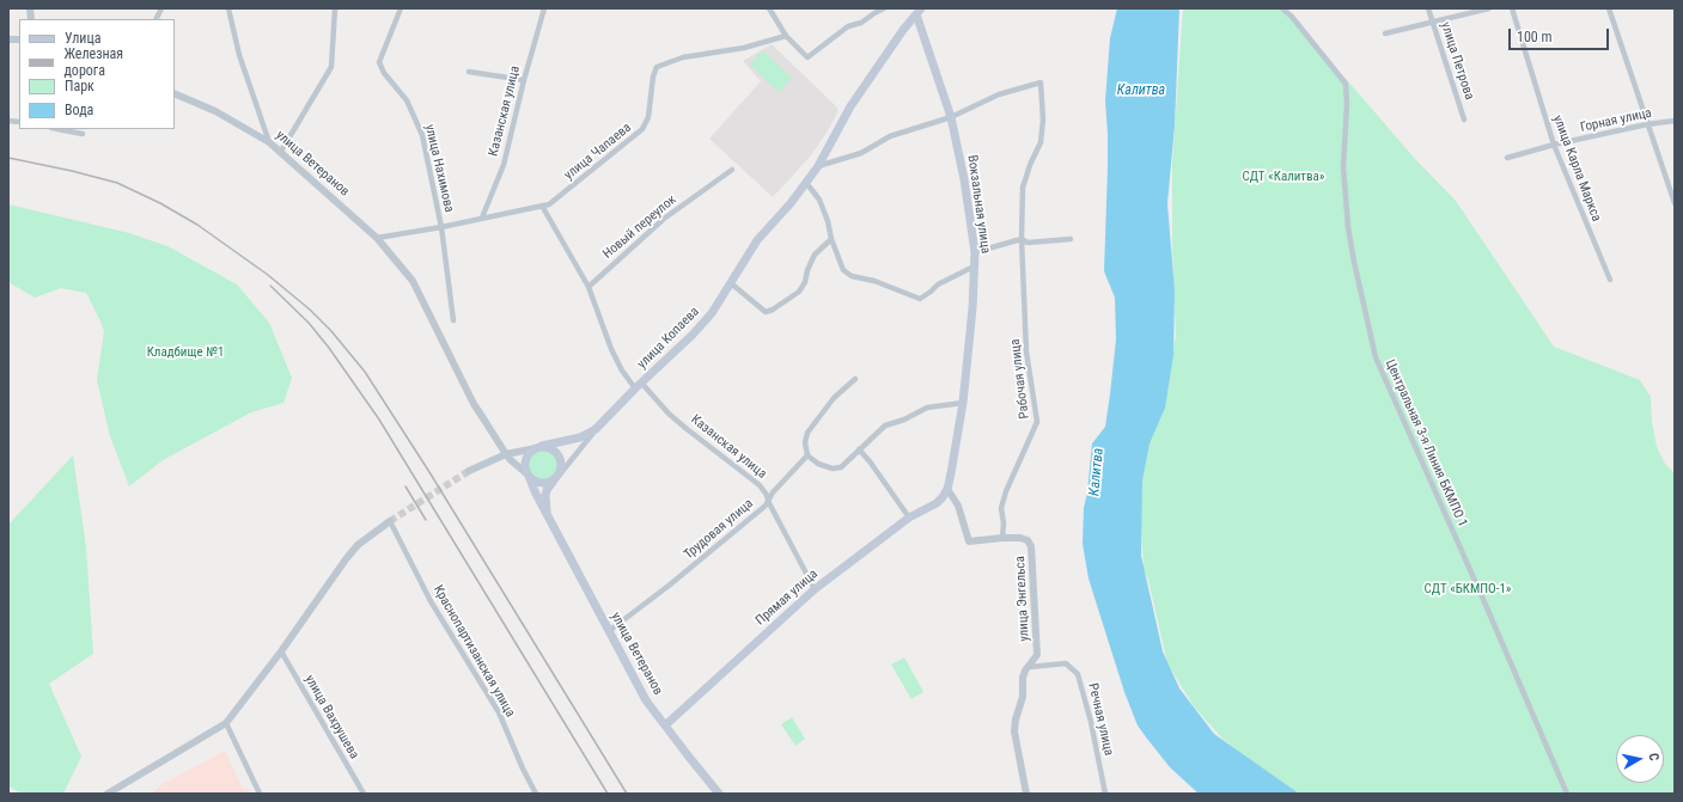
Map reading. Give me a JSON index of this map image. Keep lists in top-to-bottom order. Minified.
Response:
{"streets":{"main road":["улица Ветеранов","Вокзальная улица","улица Копаева","Прямая улица"],"street":["улица Петрова","Казанская улица","Горная улица","улица Чапаева","улица Нахимова","улица Карла Маркса","Новый переулок","Рабочая улица","Центральная 3-я Линия БКМПО 1","Трудовая улица","улица Энгельса","Краснопартизанская улица","улица Вахрушева","Речная улица"]},"crossings":[["Казанская улица","улица Чапаева"],["Казанская улица","Новый переулок"],["Казанская улица","улица Копаева"],["Казанская улица","Трудовая улица"],["Казанская улица","Прямая улица"],["Горная улица","улица Карла Маркса"],["улица Чапаева","улица Ветеранов"],["улица Чапаева","улица Нахимова"],["улица Ветеранов","улица Копаева"],["улица Ветеранов","Трудовая улица"],["улица Ветеранов","Прямая улица"],["Вокзальная улица","улица Копаева"],["Вокзальная улица","Рабочая улица"],["Вокзальная улица","Прямая улица"],["Вокзальная улица","улица Энгельса"],["Рабочая улица","улица Энгельса"],["улица Энгельса","Речная улица"]],"water":["Калитва"],"parks":["СДТ «Калитва»","Кладбище №1","СДТ «БКМПО-1»"],"legend":["Улица","Железная дорога","Парк","Вода"],"scale_bar":"100 m","north":"right"}
